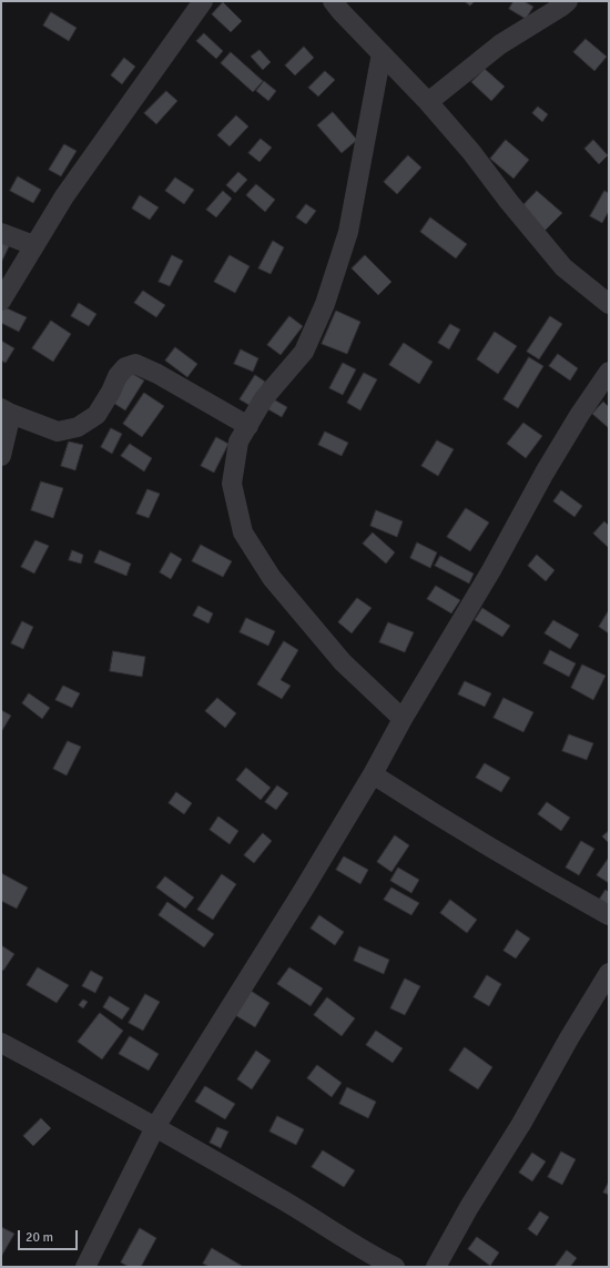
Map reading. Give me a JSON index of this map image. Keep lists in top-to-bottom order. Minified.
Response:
{"scale_bar":"20 m"}
